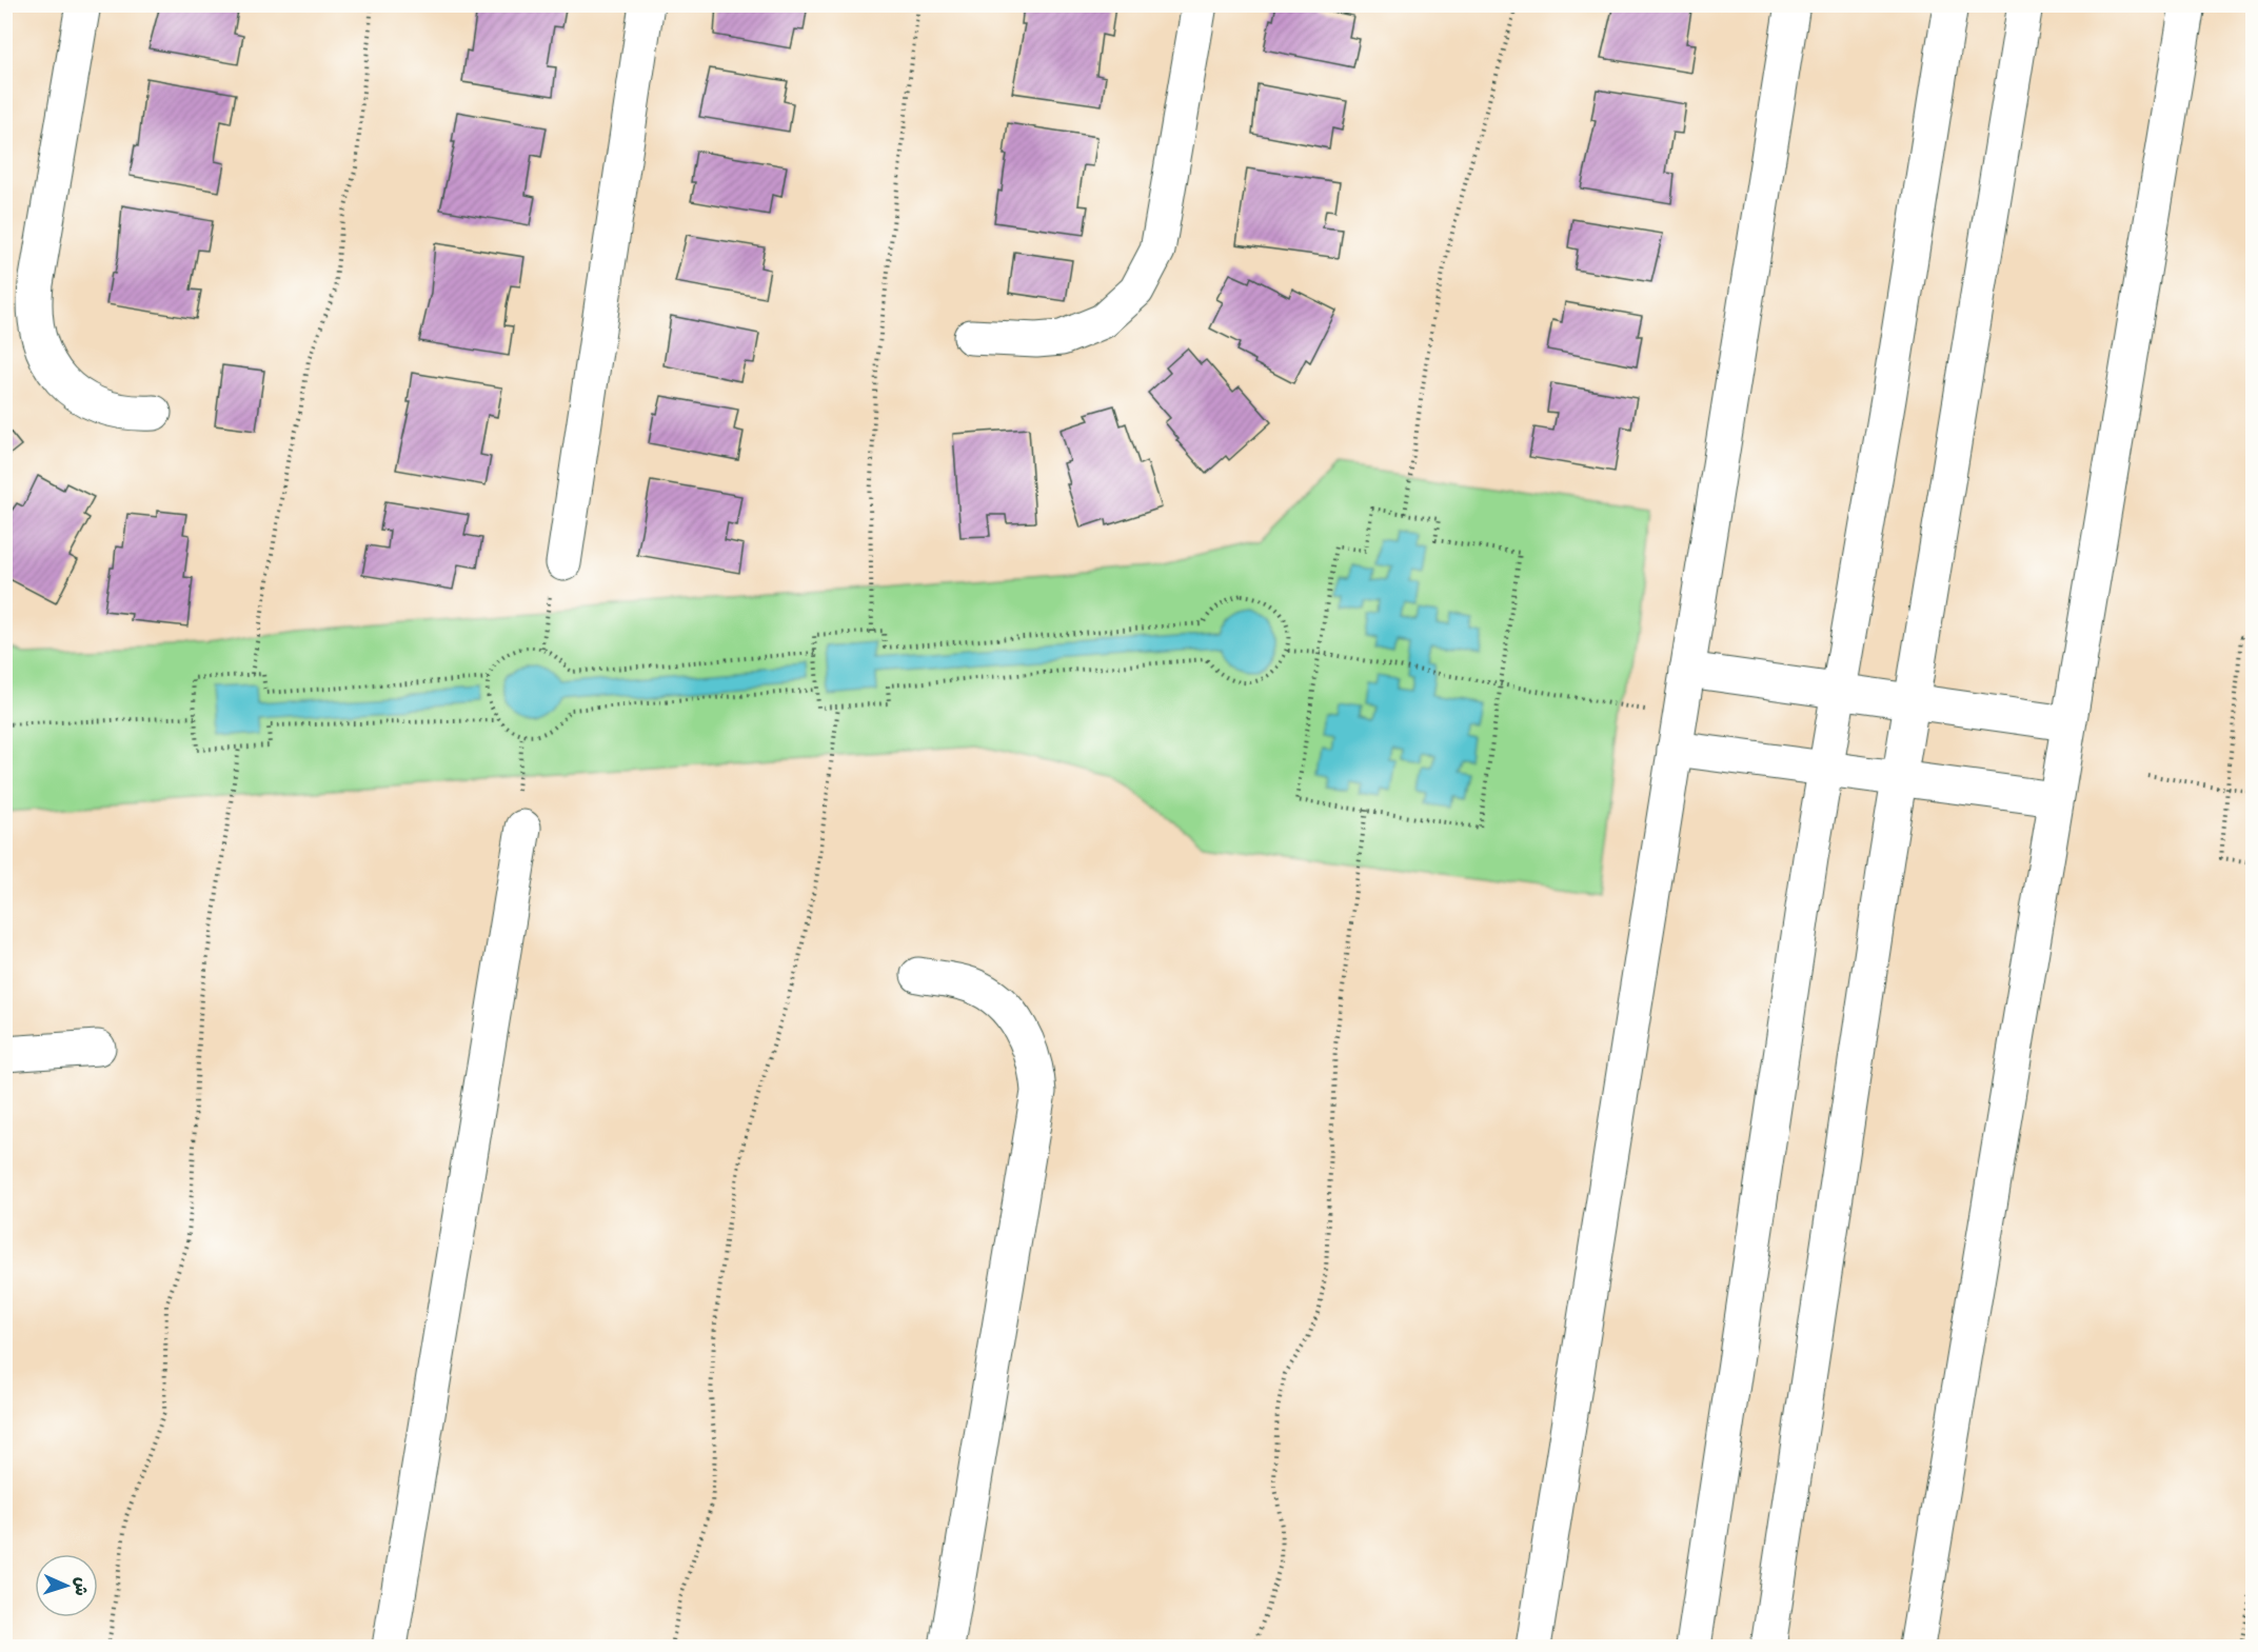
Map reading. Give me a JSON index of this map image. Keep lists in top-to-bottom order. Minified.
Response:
{"north":"right"}
